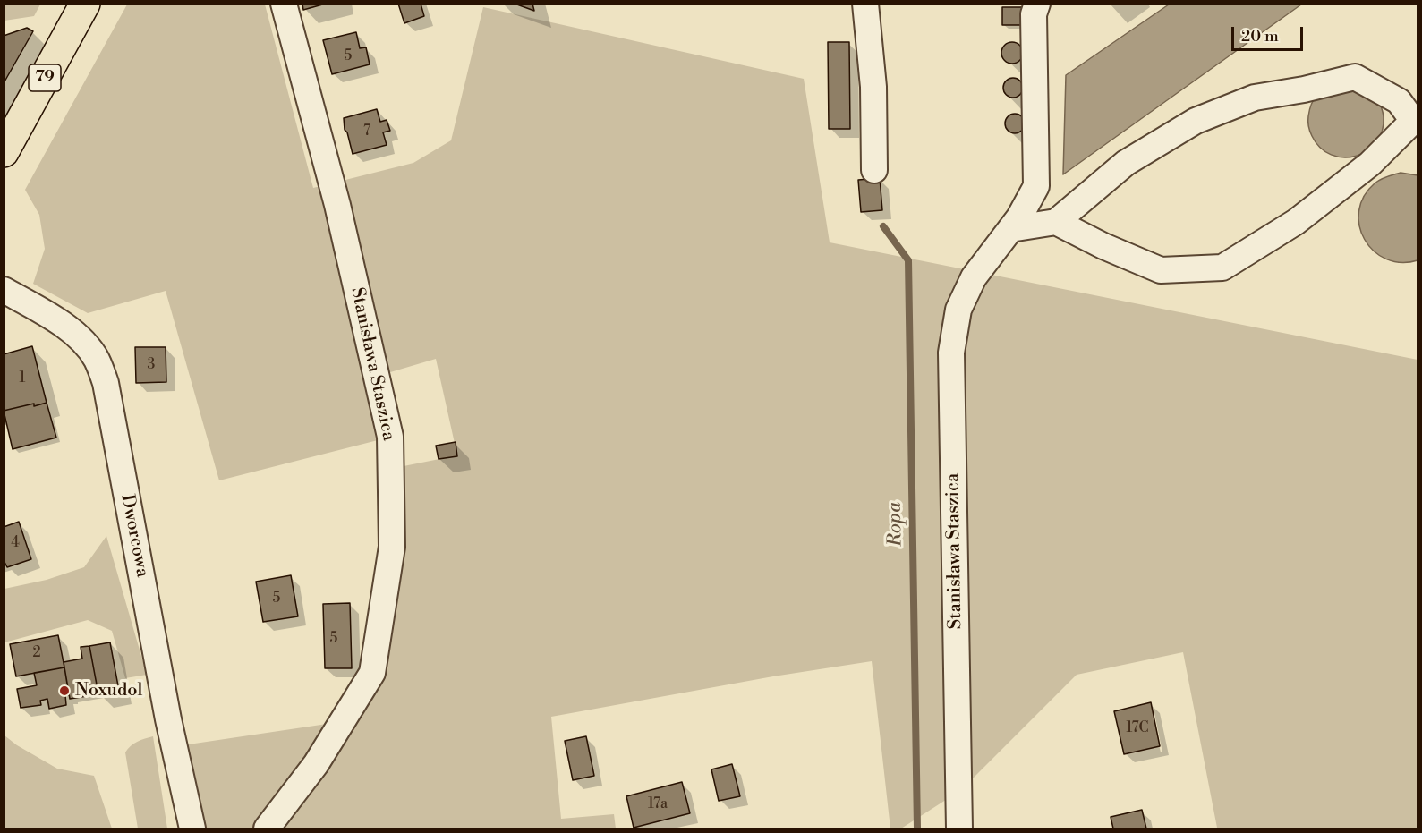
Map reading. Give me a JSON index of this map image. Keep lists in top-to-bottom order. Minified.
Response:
{"streets":{"main road":["79"],"street":["Stanisława Staszica","Dworcowa"]},"water":["Ropa"],"places":["Noxudol"],"house_numbers":["5","7","3","1","4","5","5","2","17C","17a"],"scale_bar":"20 m"}
